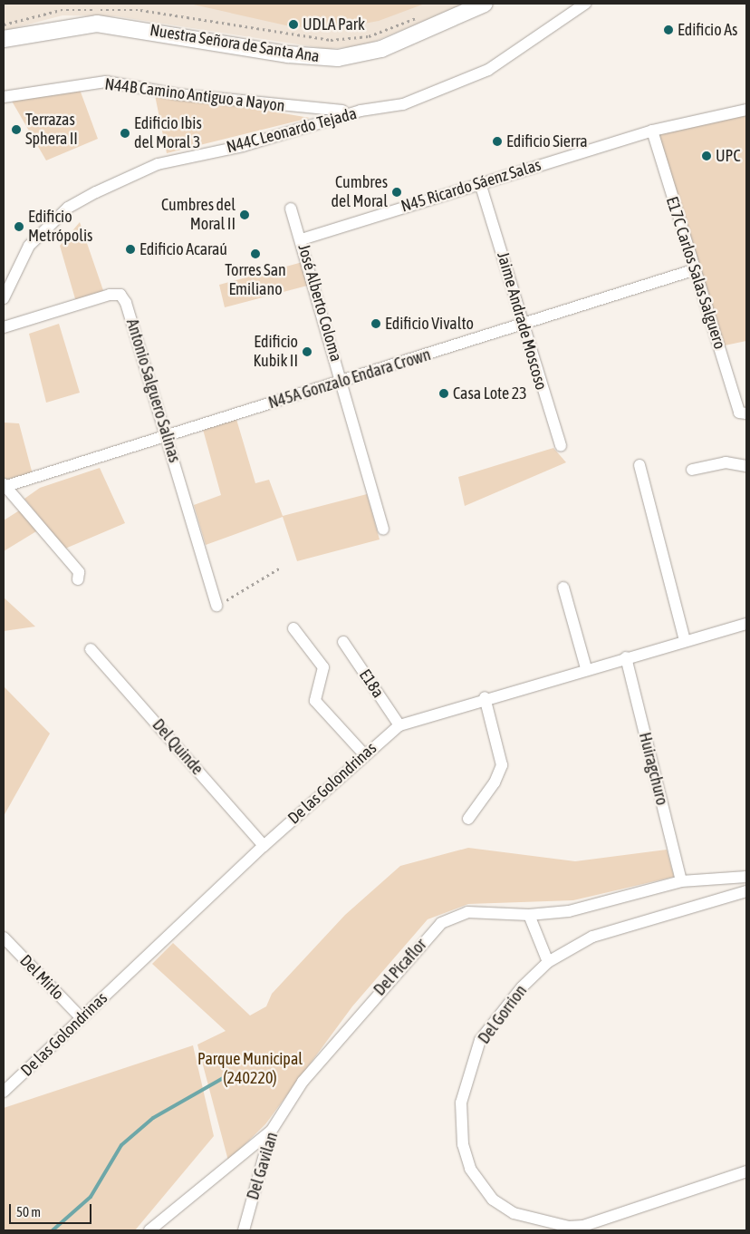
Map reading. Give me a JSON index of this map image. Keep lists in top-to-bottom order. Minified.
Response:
{"streets":{"street":["Nuestra Señora de Santa Ana","N44B Camino Antiguo a Nayon","N44C Leonardo Tejada","N45 Ricardo Sáenz Salas","E17C Carlos Salas Salguero","José Alberto Coloma","Jaime Andrade Moscoso","N45A Gonzalo Endara Crown","Antonio Salguero Salinas","E18a","Del Quinde","Huiragchuro","De las Golondrinas","Del Picaflor","Del Mirlo","Del Gorrion","Del Gavilan"]},"crossings":[["N44B Camino Antiguo a Nayon","N44C Leonardo Tejada"],["N45 Ricardo Sáenz Salas","E17C Carlos Salas Salguero"],["N45 Ricardo Sáenz Salas","José Alberto Coloma"],["N45 Ricardo Sáenz Salas","Jaime Andrade Moscoso"],["E17C Carlos Salas Salguero","N45A Gonzalo Endara Crown"],["José Alberto Coloma","N45A Gonzalo Endara Crown"],["Jaime Andrade Moscoso","N45A Gonzalo Endara Crown"],["N45A Gonzalo Endara Crown","Antonio Salguero Salinas"],["E18a","De las Golondrinas"],["Del Quinde","De las Golondrinas"],["Huiragchuro","De las Golondrinas"],["Huiragchuro","Del Picaflor"],["De las Golondrinas","Del Mirlo"],["Del Picaflor","Del Gavilan"]],"parks":["Parque Municipal (240220)"],"places":["UDLA Park","Edificio As","Terrazas Sphera II","Edificio Ibis del Moral 3","Edificio Sierra","UPC","Cumbres del Moral","Cumbres del Moral II","Edificio Metrópolis","Edificio Acaraú","Torres San Emiliano","Edificio Vivalto","Edificio Kubik II","Casa Lote 23"],"scale_bar":"50 m"}
